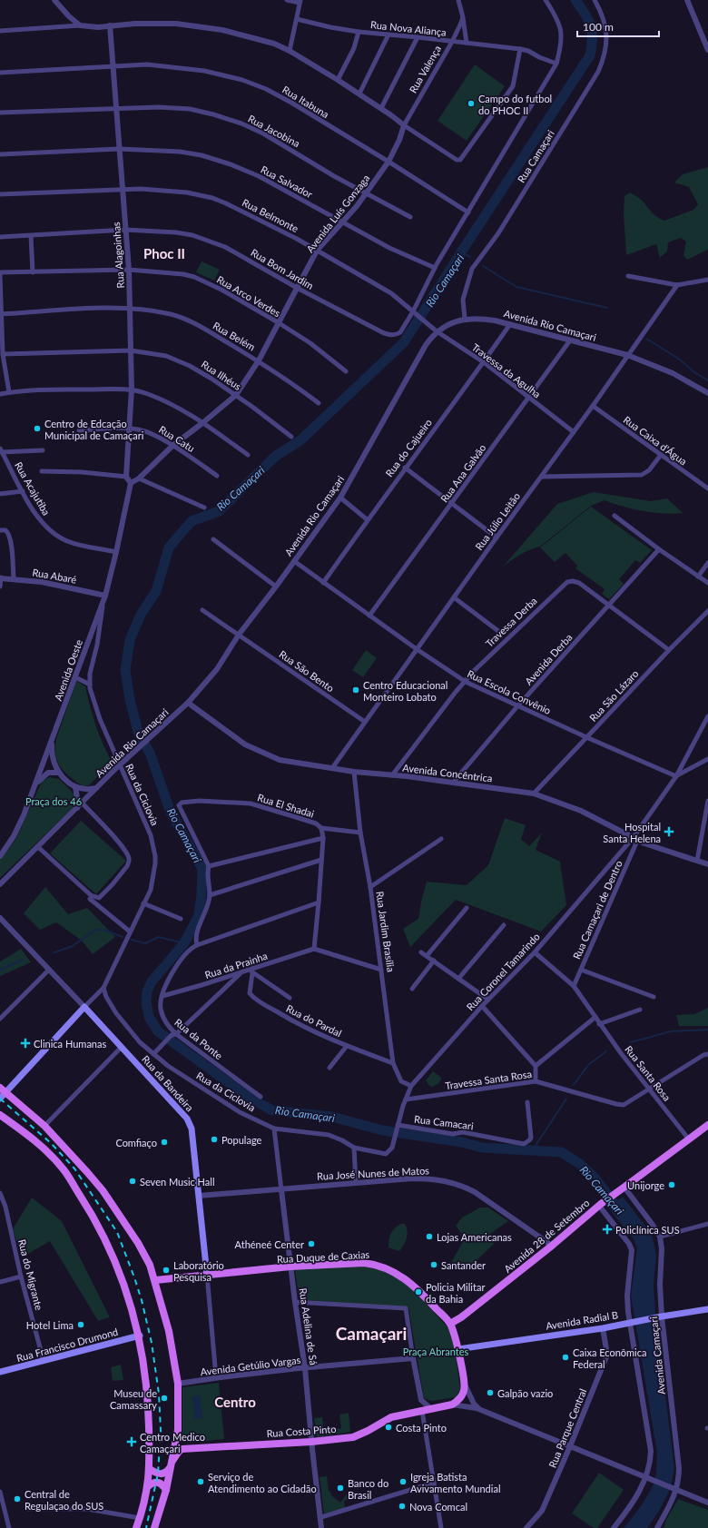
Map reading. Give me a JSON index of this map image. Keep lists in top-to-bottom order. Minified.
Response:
{"streets":{"main road":["Rua da Bandeira","Avenida 28 de Setembro","Rua Duque de Caxias","Avenida Radial B","Rua Francisco Drumond","Rua Costa Pinto"],"street":["Rua Nova Aliança","Rua Valença","Rua Itabuna","Rua Jacobina","Rua Camaçari","Rua Salvador","Avenida Luís Gonzaga","Rua Belmonte","Rua Alagoinhas","Rua Bom Jardim","Rua Arco Verdes","Avenida Rio Camaçari","Rua Belém","Travessa da Agulha","Rua Ilhéus","Rua Catu","Rua Caixa d'Água","Rua do Cajueiro","Rua Ana Galvão","Rua Acajutiba","Rua Júlio Leitão","Rua Abaré","Travessa Derba","Avenida Derba","Avenida Oeste","Rua São Bento","Rua Escola Convênio","Rua São Lázaro","Avenida Concêntrica","Rua da Ciclovia","Rua El Shadai","Rua Camaçari de Dentro","Rua Jardim Brasília","Rua da Prainha","Rua Coronel Tamarindo","Rua do Pardal","Rua da Ponte","Rua Santa Rosa","Travessa Santa Rosa","Rua Camacari","Rua José Nunes de Matos","Rua do Migrante","Rua Adelina de Sá","Avenida Camaçari","Avenida Getúlio Vargas","Rua Parque Central"]},"crossings":[["Rua Nova Aliança","Rua Valença"],["Rua Nova Aliança","Rua Bom Jardim"],["Rua Valença","Avenida Luís Gonzaga"],["Rua Itabuna","Avenida Luís Gonzaga"],["Rua Itabuna","Rua Alagoinhas"],["Rua Itabuna","Rua Bom Jardim"],["Rua Jacobina","Avenida Luís Gonzaga"],["Rua Jacobina","Rua Alagoinhas"],["Rua Camaçari","Avenida Rio Camaçari"],["Rua Salvador","Avenida Luís Gonzaga"],["Rua Salvador","Rua Alagoinhas"],["Rua Salvador","Rua Bom Jardim"],["Avenida Luís Gonzaga","Rua Belmonte"],["Avenida Luís Gonzaga","Rua Bom Jardim"],["Avenida Luís Gonzaga","Rua Arco Verdes"],["Avenida Luís Gonzaga","Rua Belém"],["Avenida Luís Gonzaga","Rua Ilhéus"],["Avenida Luís Gonzaga","Rua Catu"],["Avenida Luís Gonzaga","Avenida Oeste"],["Rua Belmonte","Rua Alagoinhas"],["Rua Belmonte","Rua Bom Jardim"],["Rua Belmonte","Travessa da Agulha"],["Rua Alagoinhas","Rua Bom Jardim"],["Rua Alagoinhas","Rua Arco Verdes"],["Rua Alagoinhas","Rua Belém"],["Rua Alagoinhas","Rua Ilhéus"],["Rua Alagoinhas","Rua Catu"],["Rua Bom Jardim","Travessa da Agulha"],["Avenida Rio Camaçari","Travessa da Agulha"],["Avenida Rio Camaçari","Rua do Cajueiro"],["Avenida Rio Camaçari","Rua Ana Galvão"],["Avenida Rio Camaçari","Rua Júlio Leitão"],["Avenida Rio Camaçari","Rua São Bento"],["Avenida Rio Camaçari","Rua Escola Convênio"],["Avenida Rio Camaçari","Avenida Concêntrica"],["Avenida Rio Camaçari","Rua da Ciclovia"],["Travessa da Agulha","Rua do Cajueiro"],["Travessa da Agulha","Rua Ana Galvão"],["Travessa da Agulha","Rua Júlio Leitão"],["Rua Caixa d'Água","Rua Júlio Leitão"],["Rua do Cajueiro","Rua Escola Convênio"],["Rua Ana Galvão","Rua Escola Convênio"],["Rua Acajutiba","Avenida Oeste"],["Rua Júlio Leitão","Rua São Bento"],["Rua Júlio Leitão","Rua Escola Convênio"],["Rua Júlio Leitão","Avenida Concêntrica"],["Rua Abaré","Avenida Oeste"],["Travessa Derba","Avenida Derba"],["Travessa Derba","Rua Escola Convênio"],["Travessa Derba","Rua São Lázaro"],["Travessa Derba","Avenida Concêntrica"],["Avenida Derba","Rua Escola Convênio"],["Avenida Derba","Avenida Concêntrica"],["Avenida Oeste","Rua da Ciclovia"],["Rua Escola Convênio","Rua São Lázaro"],["Rua São Lázaro","Avenida Concêntrica"],["Avenida Concêntrica","Rua Camaçari de Dentro"],["Avenida Concêntrica","Rua Jardim Brasília"],["Avenida Concêntrica","Rua Coronel Tamarindo"],["Rua da Ciclovia","Rua Coronel Tamarindo"],["Rua da Ciclovia","Rua da Bandeira"],["Rua da Ciclovia","Rua Camacari"],["Rua da Ciclovia","Rua Adelina de Sá"],["Rua El Shadai","Rua Jardim Brasília"],["Rua Camaçari de Dentro","Rua Coronel Tamarindo"],["Rua Camaçari de Dentro","Rua Santa Rosa"],["Rua Jardim Brasília","Rua Coronel Tamarindo"],["Rua Jardim Brasília","Rua do Pardal"],["Rua da Prainha","Rua do Pardal"],["Rua da Prainha","Rua da Ponte"],["Rua Coronel Tamarindo","Rua Santa Rosa"],["Rua Coronel Tamarindo","Travessa Santa Rosa"],["Rua Coronel Tamarindo","Rua Camacari"],["Rua Santa Rosa","Travessa Santa Rosa"],["Rua Santa Rosa","Avenida 28 de Setembro"],["Rua da Bandeira","Rua José Nunes de Matos"],["Rua da Bandeira","Rua Duque de Caxias"],["Rua da Bandeira","Avenida Getúlio Vargas"],["Rua José Nunes de Matos","Avenida 28 de Setembro"],["Rua José Nunes de Matos","Rua Adelina de Sá"],["Avenida 28 de Setembro","Rua Duque de Caxias"],["Avenida 28 de Setembro","Avenida Camaçari"],["Rua Duque de Caxias","Avenida Radial B"],["Rua Duque de Caxias","Rua Adelina de Sá"],["Rua do Migrante","Rua Francisco Drumond"],["Avenida Radial B","Avenida Camaçari"],["Avenida Radial B","Rua Parque Central"],["Rua Adelina de Sá","Avenida Getúlio Vargas"],["Rua Adelina de Sá","Rua Costa Pinto"]],"districts":["Phoc II","Camaçari","Centro"],"water":["Rio Camaçari"],"parks":["Praça dos 46","Praça Abrantes"],"places":{"other":["Campo do futbol do PHOC II","Centro de Edcação Municipal de Camaçari","Centro Educacional Monteiro Lobato","Populage","Comfiaço","Seven Music Hall","Unijorge","Lojas Americanas","Athéneé Center","Santander","Laboratório Pesquisa","Policia Militar da Bahia","Hotel Lima","Caixa Econômica Federal","Galpão vazio","Museu de Camassary","Costa Pinto","Serviço de Atendimento ao Cidadão","Igreja Batista Avivamento Mundial","Banco do Brasil","Central de Regulaçao do SUS","Nova Comcal"],"health":["Hospital Santa Helena","Clinica Humanas","Policlínica SUS","Centro Medico Camaçari"]},"scale_bar":"100 m"}
